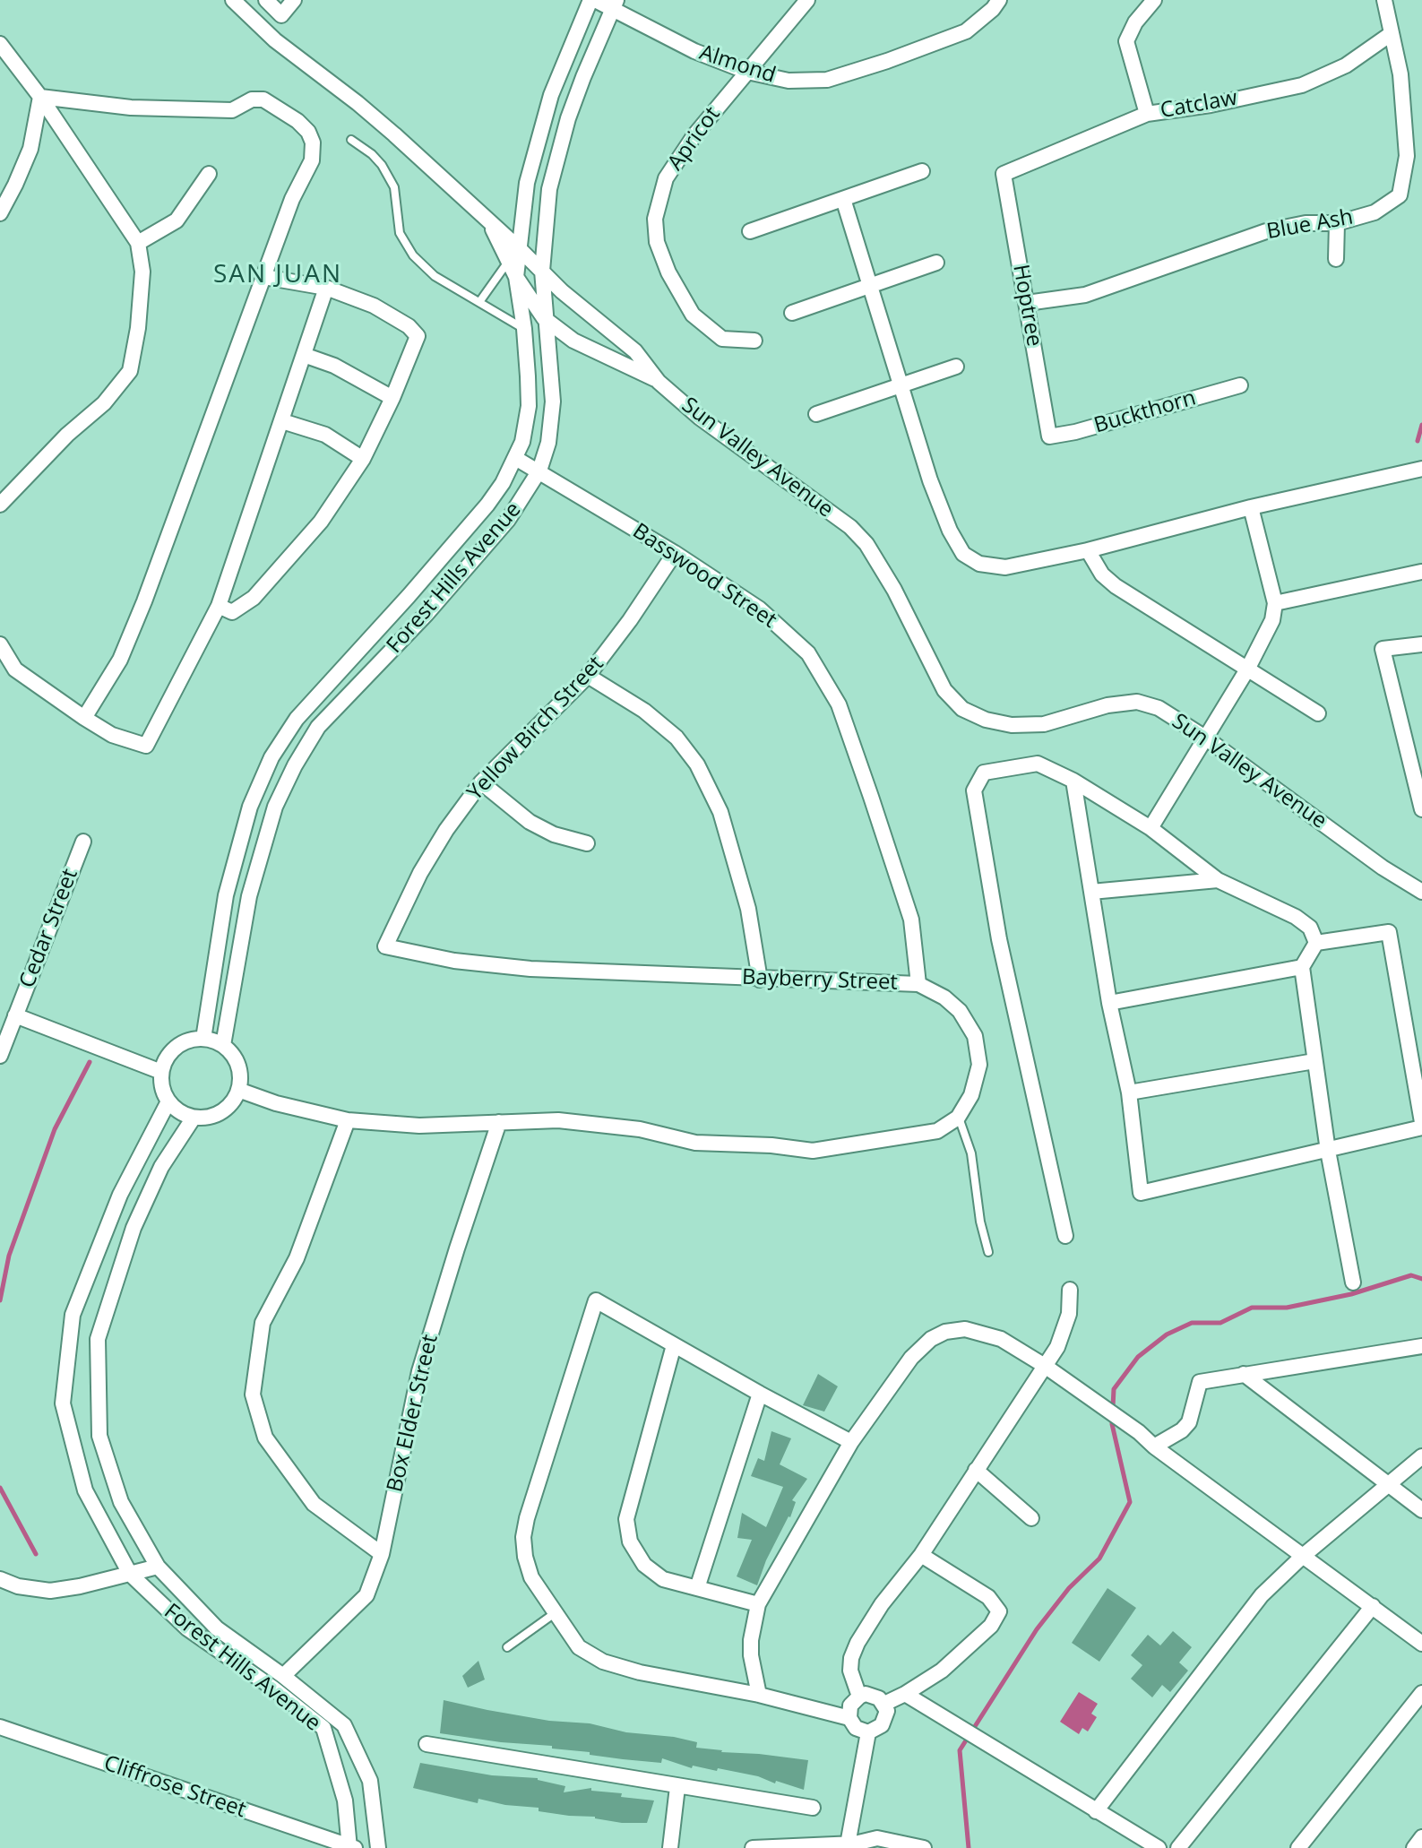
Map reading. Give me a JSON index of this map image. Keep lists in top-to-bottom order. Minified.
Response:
{"streets":{"street":["Almond","Catclaw","Apricot","Blue Ash","Hoptree","Buckthorn","Sun Valley Avenue","Basswood Street","Forest Hills Avenue","Yellow Birch Street","Cedar Street","Bayberry Street","Box Elder Street","Cliffrose Street"]},"crossings":[["Almond","Apricot"],["Almond","Forest Hills Avenue"],["Catclaw","Blue Ash"],["Catclaw","Hoptree"],["Blue Ash","Hoptree"],["Hoptree","Buckthorn"],["Sun Valley Avenue","Forest Hills Avenue"],["Basswood Street","Forest Hills Avenue"],["Basswood Street","Yellow Birch Street"],["Basswood Street","Bayberry Street"],["Forest Hills Avenue","Box Elder Street"],["Forest Hills Avenue","Cliffrose Street"],["Yellow Birch Street","Bayberry Street"]],"districts":["SAN JUAN"]}
